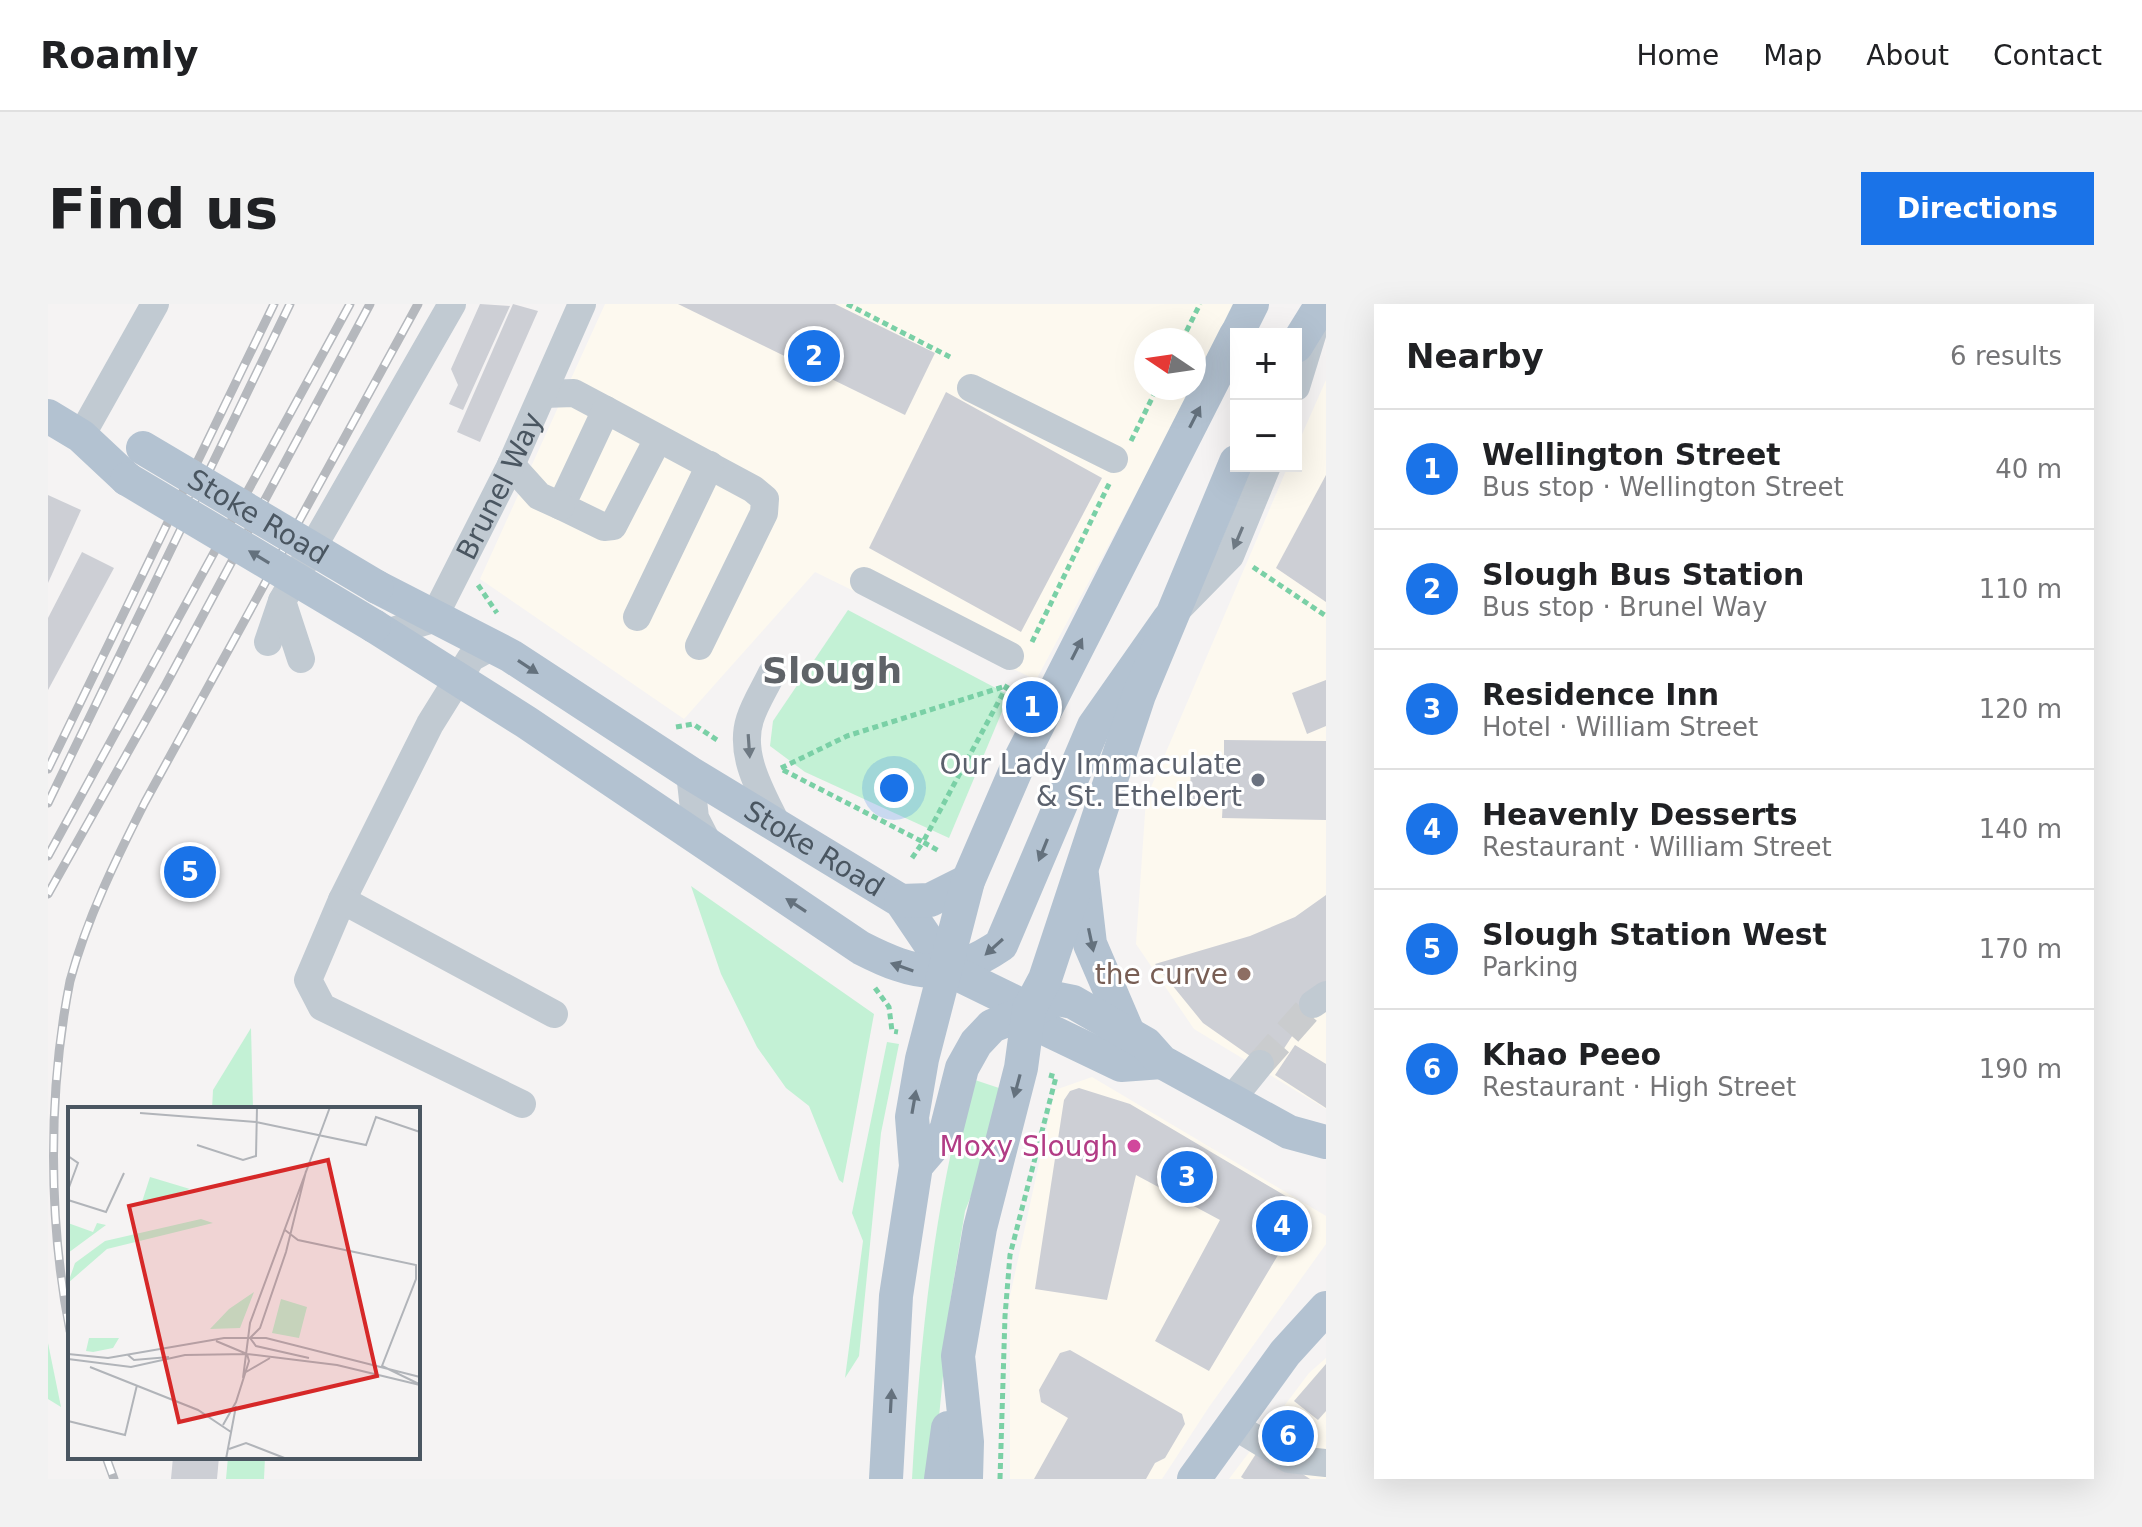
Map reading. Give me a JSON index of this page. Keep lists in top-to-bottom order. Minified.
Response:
{"streets":{"main road":["Stoke Road"],"street":["Brunel Way"]},"crossings":[["Brunel Way","Stoke Road"]],"districts":["Slough"],"places":["Our Lady Immaculate & St. Ethelbert","the curve","Moxy Slough"],"north":"left","page":{"header":"Roamly","nav":["Home","Map","About","Contact"],"buttons":"Directions","title":"Find us","heading":["Nearby","6 results"],"pins":["2","1","5","3","4","6"],"map_buttons":["+","−"],"list":[{"mark":"1","name":"Wellington Street","note":"Bus stop · Wellington Street","value":"40 m"},{"mark":"2","name":"Slough Bus Station","note":"Bus stop · Brunel Way","value":"110 m"},{"mark":"3","name":"Residence Inn","note":"Hotel · William Street","value":"120 m"},{"mark":"4","name":"Heavenly Desserts","note":"Restaurant · William Street","value":"140 m"},{"mark":"5","name":"Slough Station West","note":"Parking","value":"170 m"},{"mark":"6","name":"Khao Peeo","note":"Restaurant · High Street","value":"190 m"}]}}
